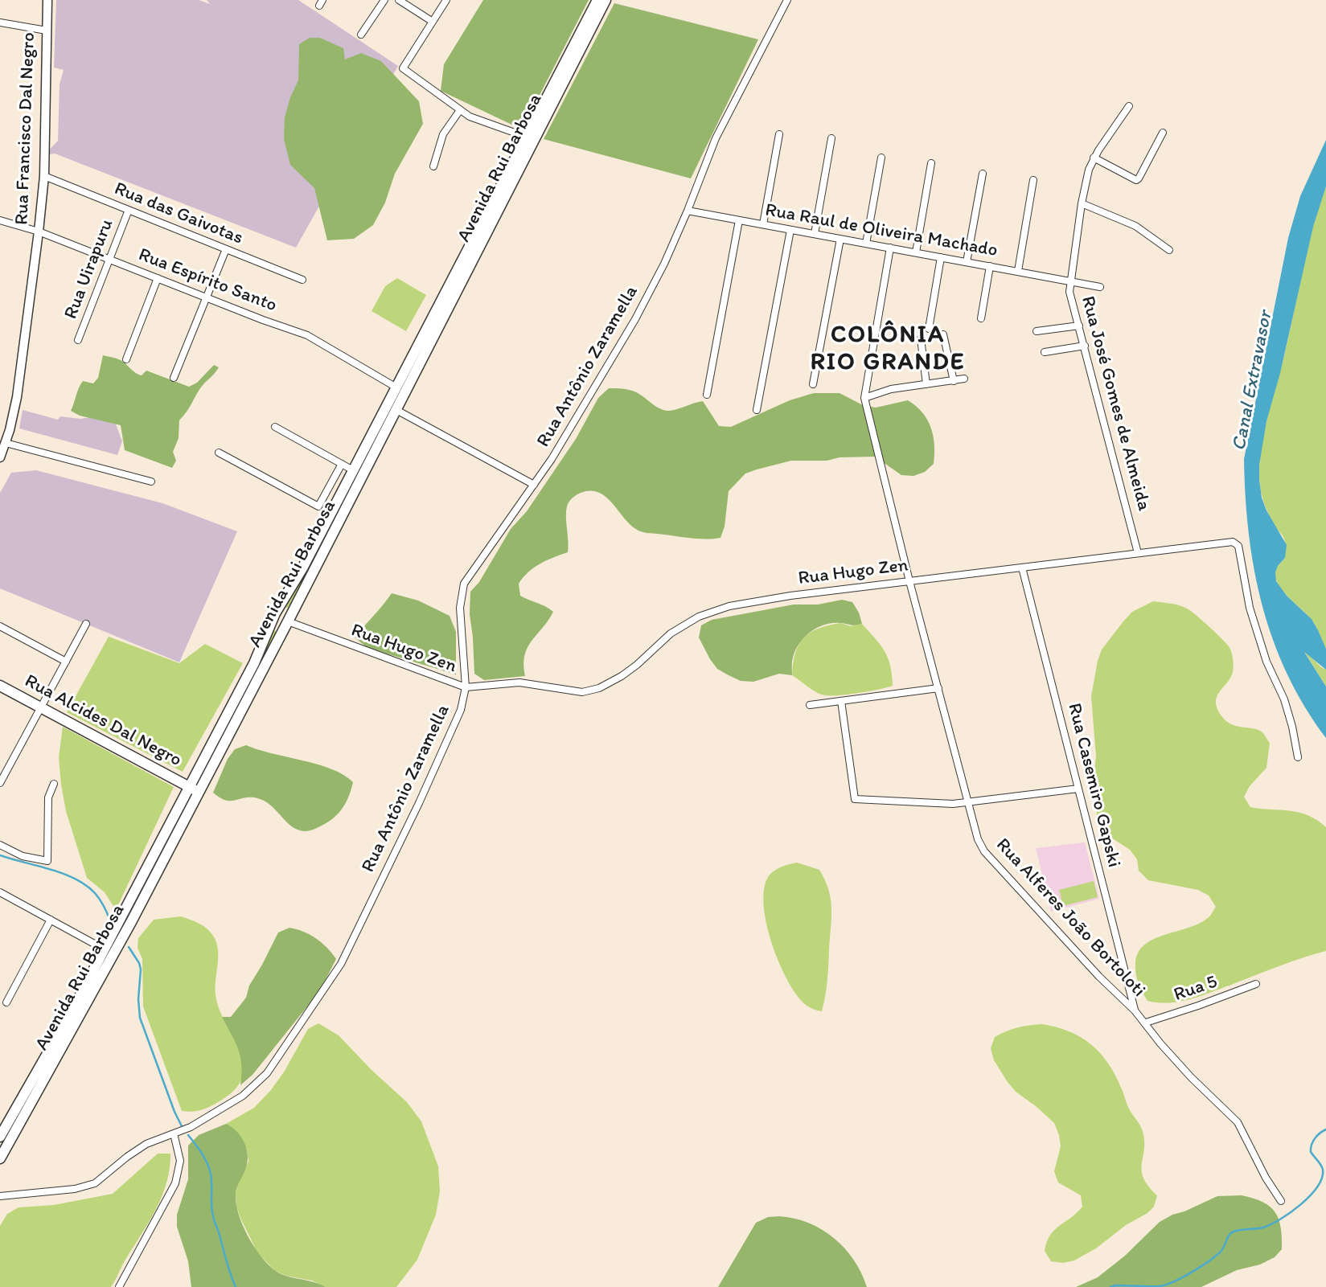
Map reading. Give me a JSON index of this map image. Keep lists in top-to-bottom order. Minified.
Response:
{"streets":{"main road":["Avenida Rui Barbosa","Rua Alcides Dal Negro"],"street":["Rua Francisco Dal Negro","Rua das Gaivotas","Rua Raul de Oliveira Machado","Rua Uirapuru","Rua Espírito Santo","Rua Antônio Zaramella","Rua José Gomes de Almeida","Rua Hugo Zen","Rua Casemiro Gapski","Rua Alferes João Bortoloti","Rua 5"]},"crossings":[["Rua Francisco Dal Negro","Rua das Gaivotas"],["Rua Francisco Dal Negro","Rua Espírito Santo"],["Avenida Rui Barbosa","Rua Espírito Santo"],["Avenida Rui Barbosa","Rua Hugo Zen"],["Avenida Rui Barbosa","Rua Alcides Dal Negro"],["Rua das Gaivotas","Rua Uirapuru"],["Rua Raul de Oliveira Machado","Rua Antônio Zaramella"],["Rua Raul de Oliveira Machado","Rua José Gomes de Almeida"],["Rua Uirapuru","Rua Espírito Santo"],["Rua Antônio Zaramella","Rua Hugo Zen"],["Rua José Gomes de Almeida","Rua Hugo Zen"],["Rua Hugo Zen","Rua Casemiro Gapski"],["Rua Hugo Zen","Rua Alferes João Bortoloti"],["Rua Casemiro Gapski","Rua Alferes João Bortoloti"],["Rua Alferes João Bortoloti","Rua 5"]],"districts":["COLÔNIA RIO GRANDE"],"water":["Canal Extravasor"]}
